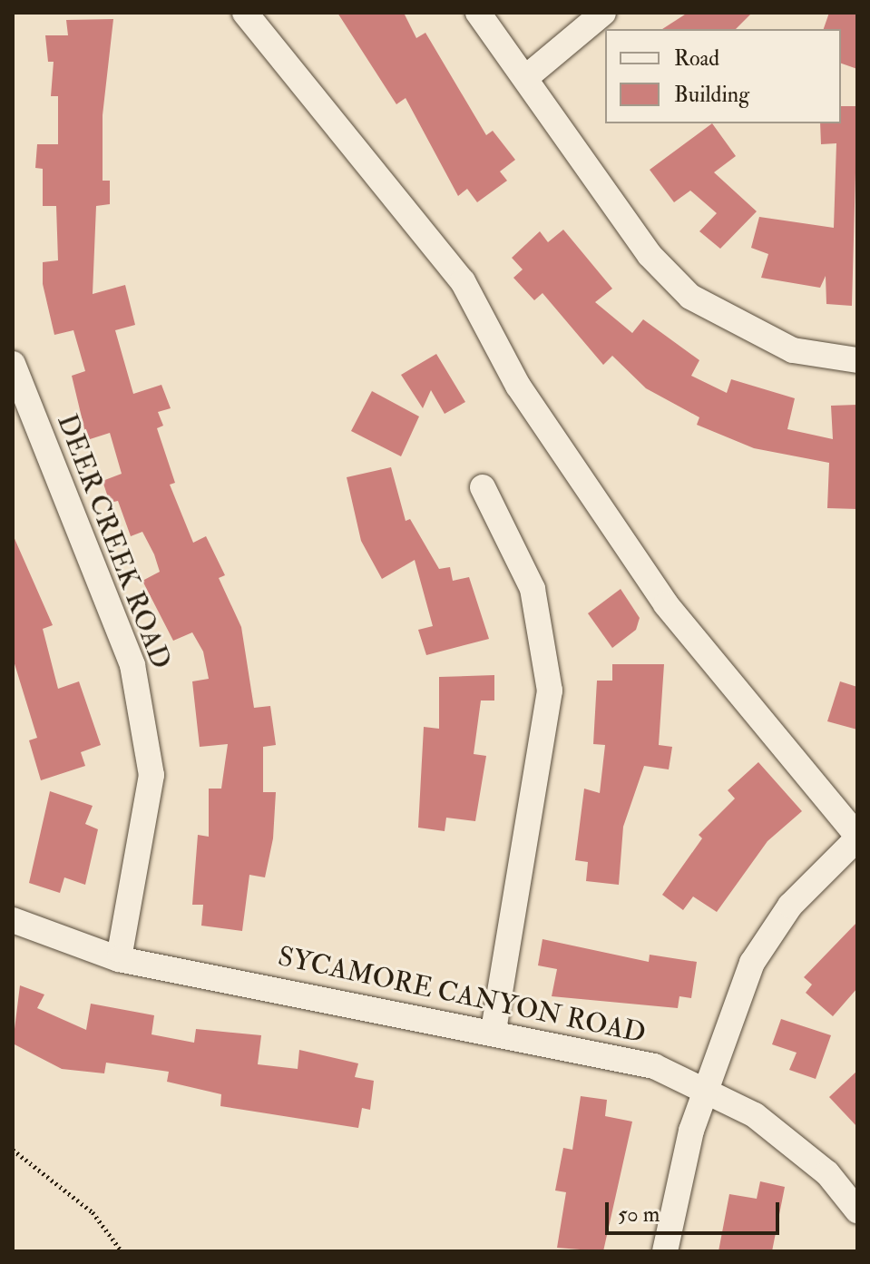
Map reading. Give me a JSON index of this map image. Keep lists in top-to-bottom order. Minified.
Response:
{"streets":{"street":["DEER CREEK ROAD","SYCAMORE CANYON ROAD"]},"crossings":[["DEER CREEK ROAD","SYCAMORE CANYON ROAD"]],"legend":["Road","Building"],"scale_bar":"50 m"}
